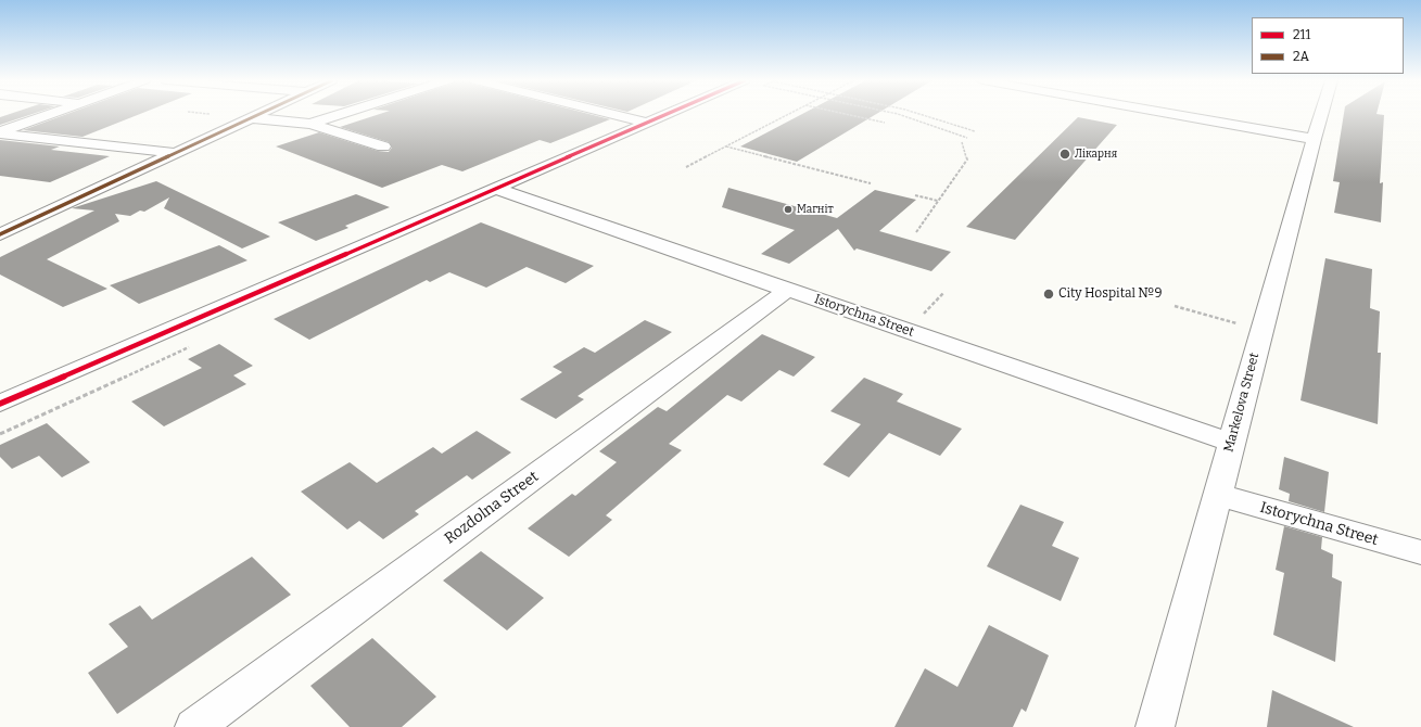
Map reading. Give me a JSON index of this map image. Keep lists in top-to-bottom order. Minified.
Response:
{"streets":{"street":["Istorychna Street","Markelova Street","Rozdolna Street"]},"crossings":[["Istorychna Street","Markelova Street"],["Istorychna Street","Rozdolna Street"]],"places":["Лікарня","Магніт","City Hospital №9"],"lines":["transit line 211","transit line 2А"],"legend":["211","2А"]}
